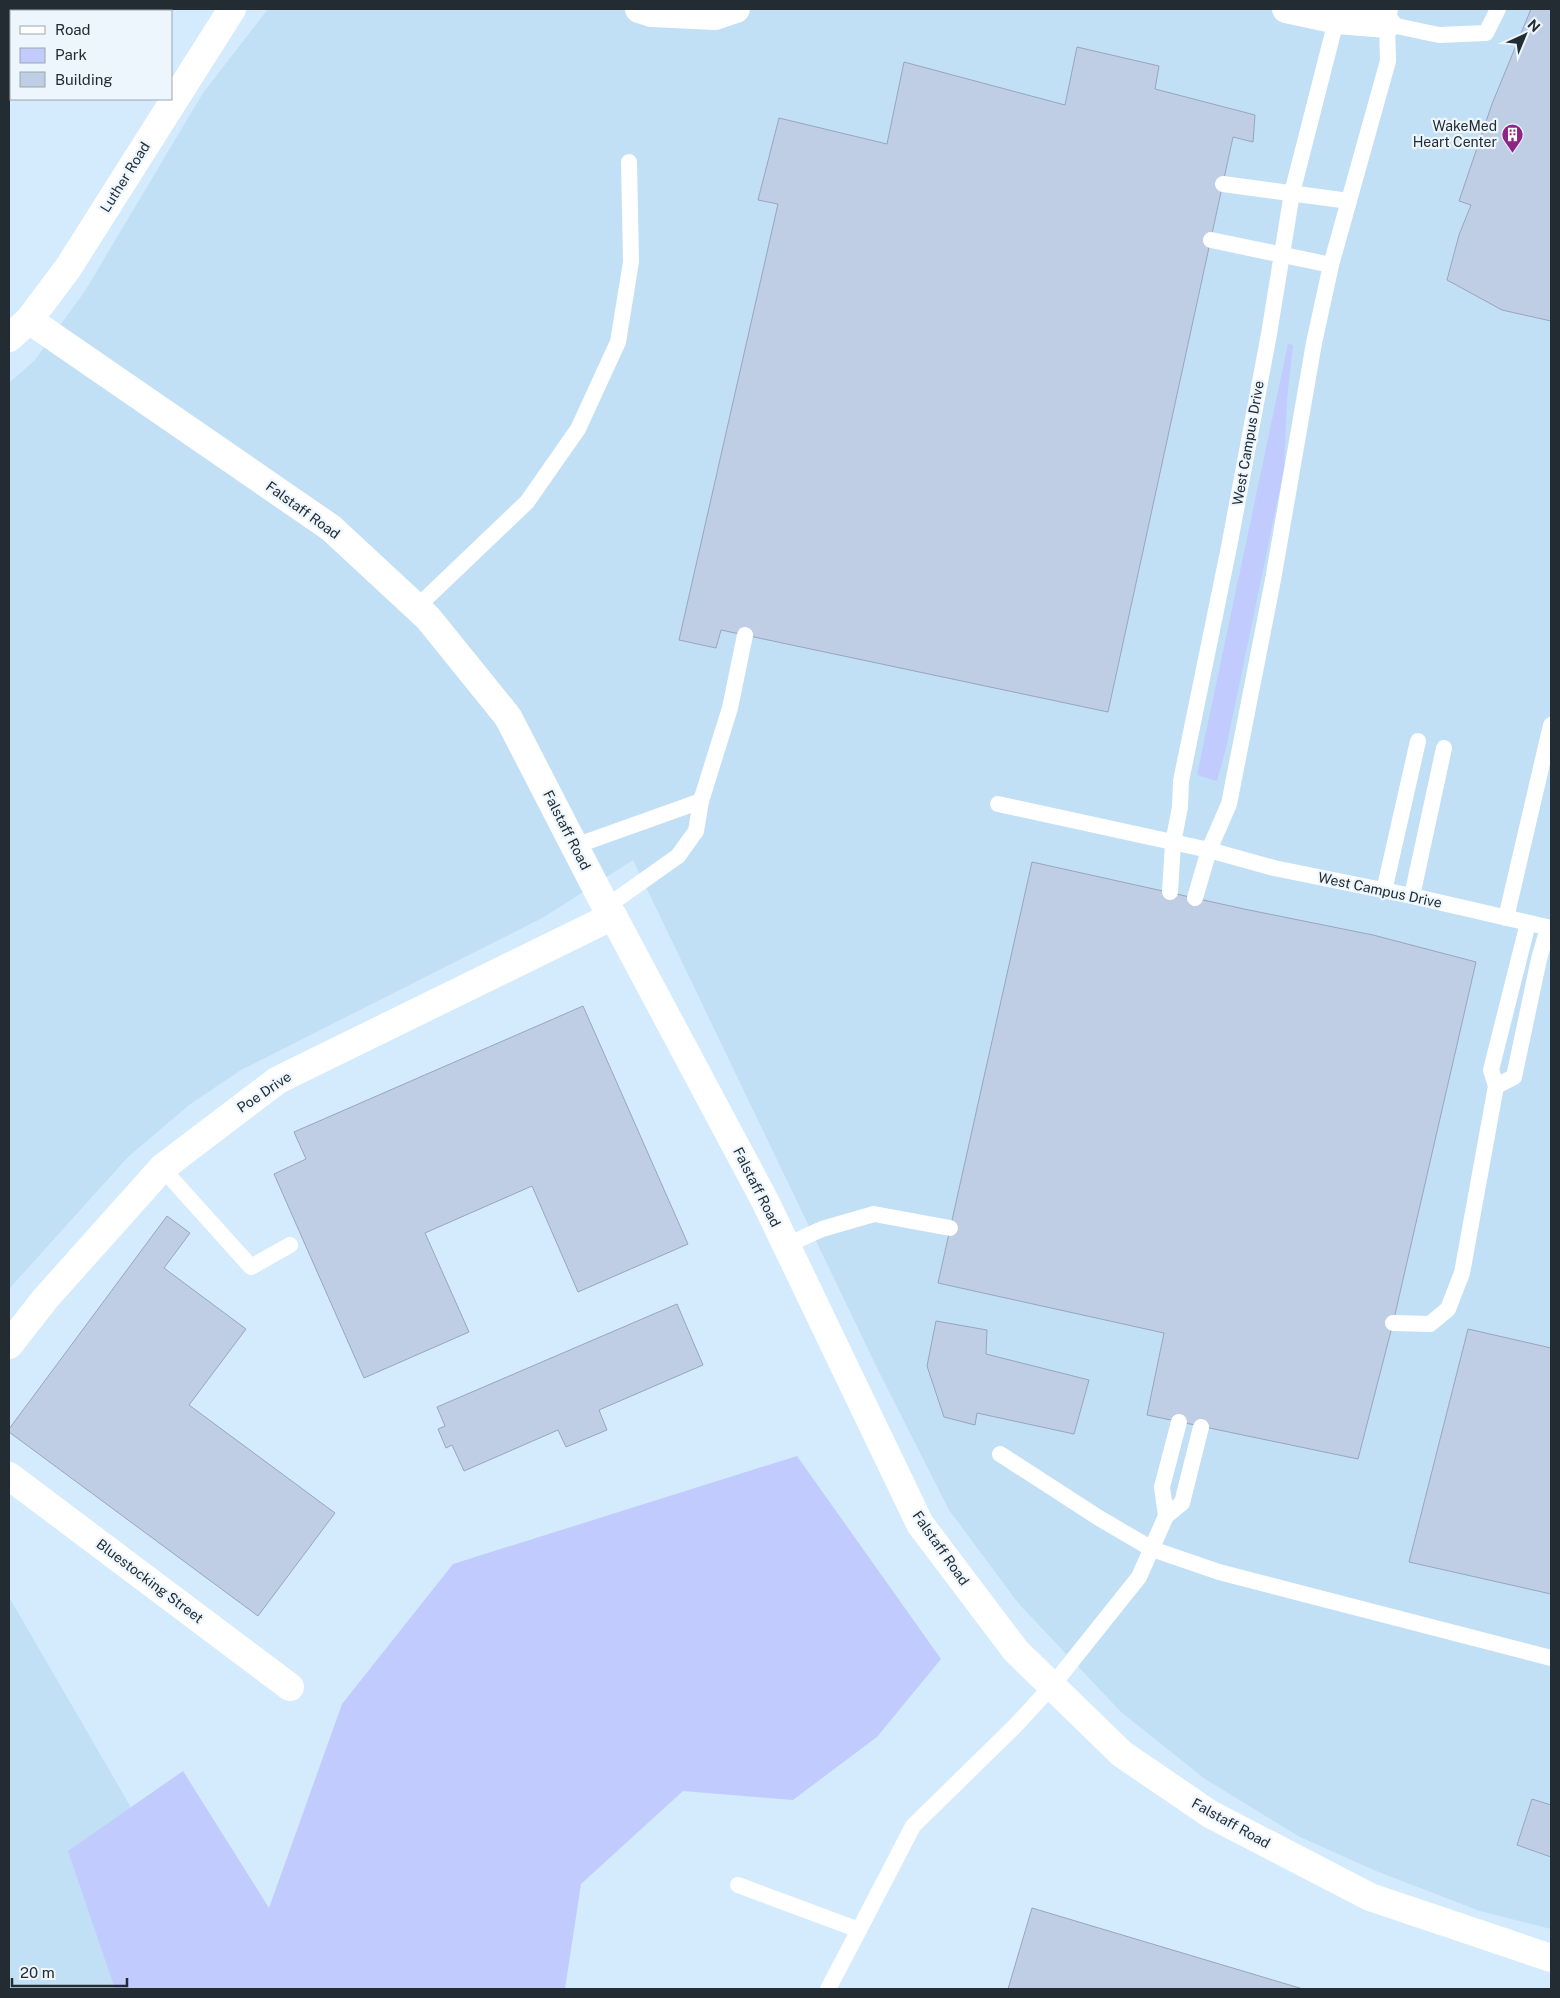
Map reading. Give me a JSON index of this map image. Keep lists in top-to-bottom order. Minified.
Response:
{"streets":{"street":["Luther Road","Falstaff Road","Poe Drive","Bluestocking Street"],"lane":["West Campus Drive"]},"crossings":[["Luther Road","Falstaff Road"],["Falstaff Road","Poe Drive"]],"places":{"building":["WakeMed Heart Center"]},"legend":["Road","Park","Building"],"scale_bar":"20 m","north":"top right"}
